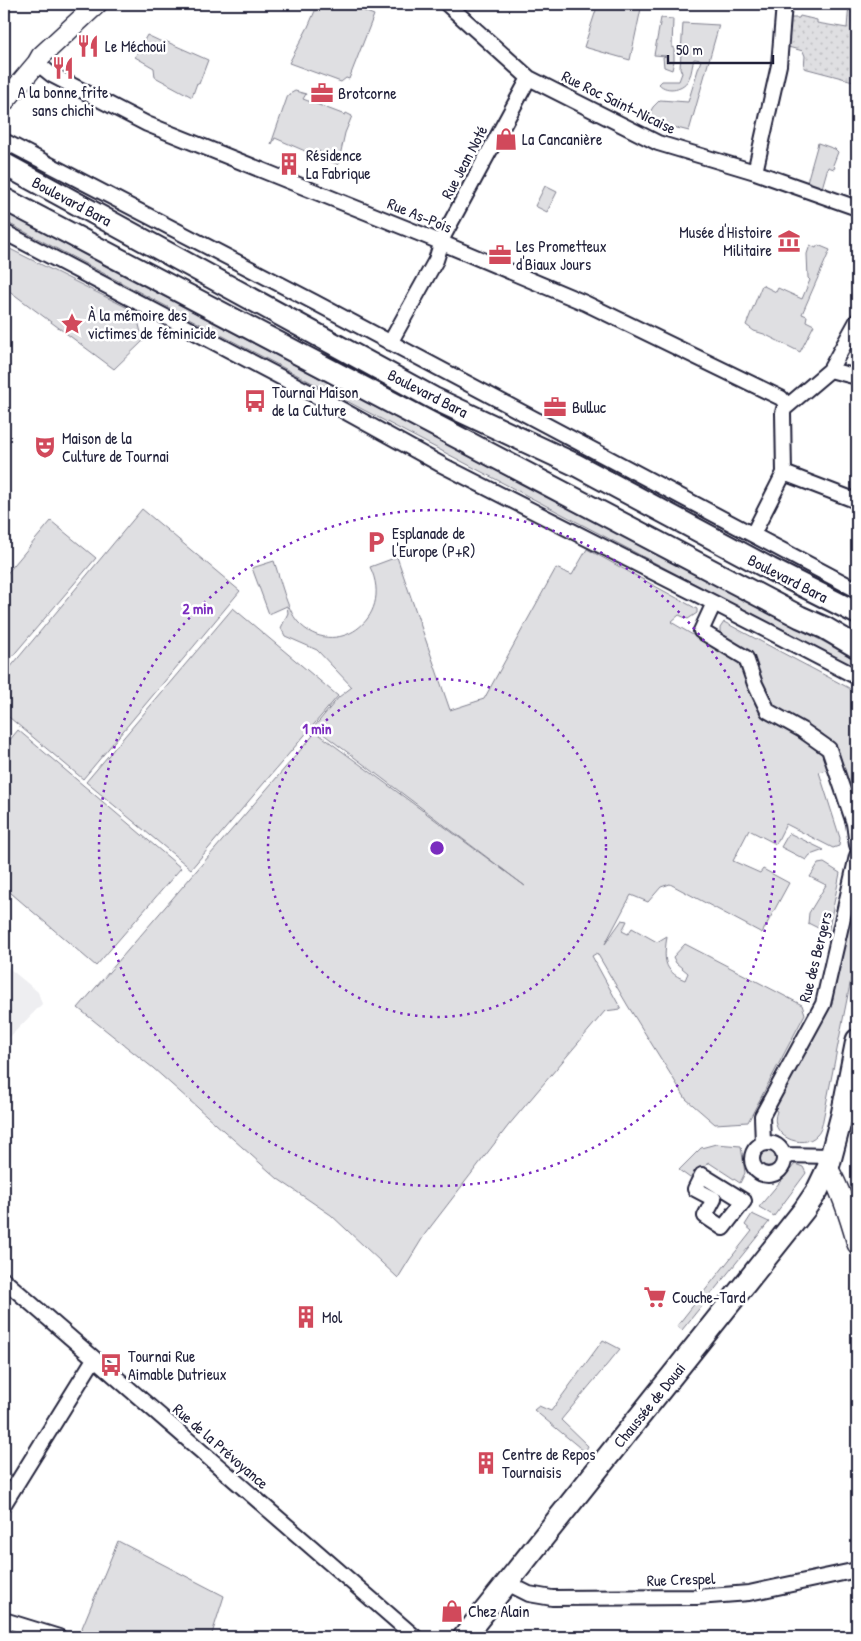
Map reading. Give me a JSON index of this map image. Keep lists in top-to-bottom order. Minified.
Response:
{"streets":{"main road":["Boulevard Bara","Chaussée de Douai"],"street":["Rue Roc Saint-Nicaise","Rue Jean Noté","Rue As-Pois","Rue des Bergers","Rue de la Prévoyance","Rue Crespel"]},"crossings":[["Rue Roc Saint-Nicaise","Rue Jean Noté"],["Rue Jean Noté","Boulevard Bara"],["Rue Jean Noté","Rue As-Pois"],["Chaussée de Douai","Rue Crespel"]],"places":{"restaurant":["Le Méchoui","A la bonne frite sans chichi"],"office":["Brotcorne","Les Prometteux d'Biaux Jours","Bulluc"],"shop":["La Cancanière","Chez Alain"],"building":["Résidence La Fabrique","Mol","Centre de Repos Tournaisis"],"museum":["Musée d'Histoire Militaire"],"place":["À la mémoire des victimes de féminicide"],"bus stop":["Tournai Maison de la Culture","Tournai Rue Aimable Dutrieux"],"theatre":["Maison de la Culture de Tournai"],"parking":["Esplanade de l'Europe (P+R)"],"supermarket":["Couche-Tard"]},"scale_bar":"50 m","rings":["2 min","1 min"]}
